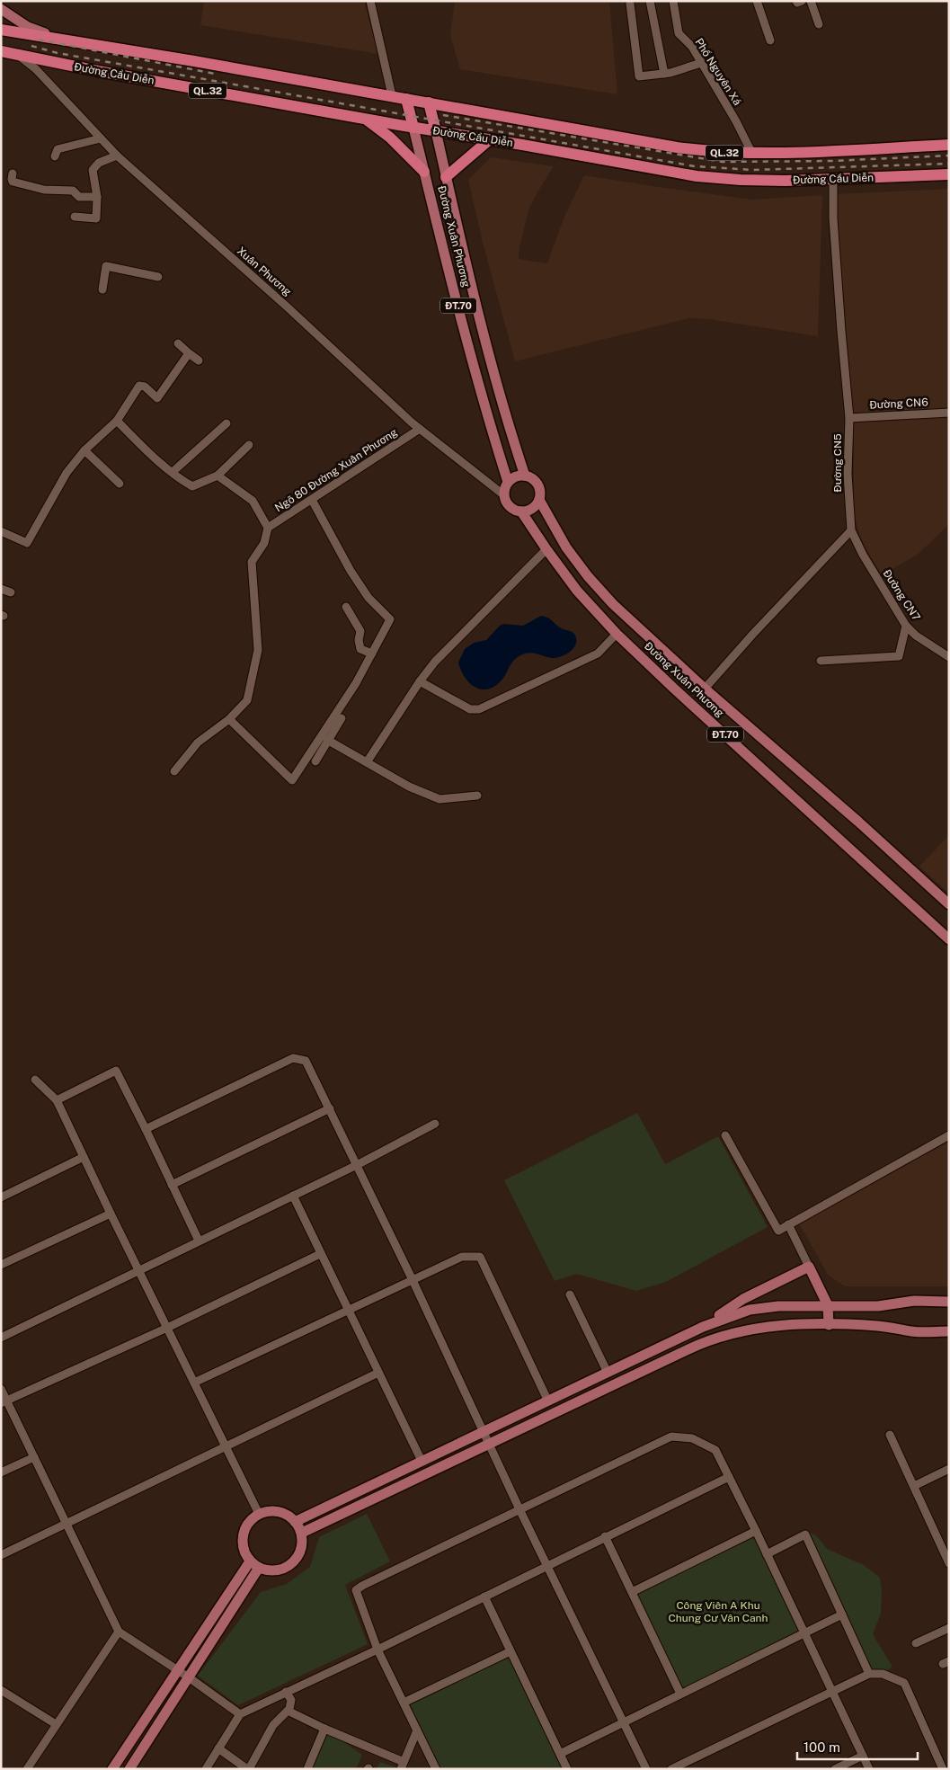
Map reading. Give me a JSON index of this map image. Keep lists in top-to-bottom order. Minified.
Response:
{"streets":{"highway":["Đường Cầu Diễn","QL.32","ĐT.70"],"main road":["Đường Xuân Phương"],"street":["Phố Nguyên Xá","Xuân Phương","Đường CN6","Đường CN5","Ngõ 80 Đường Xuân Phương","Đường CN7"]},"crossings":[["Phố Nguyên Xá","QL.32"],["Đường Cầu Diễn","Đường Xuân Phương"],["Đường Cầu Diễn","Xuân Phương"],["Đường Cầu Diễn","ĐT.70"],["Đường Cầu Diễn","Đường CN5"],["QL.32","ĐT.70"],["Đường Xuân Phương","Xuân Phương"],["Đường Xuân Phương","ĐT.70"],["Xuân Phương","Ngõ 80 Đường Xuân Phương"],["Đường CN6","Đường CN5"],["Đường CN5","Đường CN7"]],"parks":["Công Viên A Khu Chung Cư Vân Canh"],"scale_bar":"100 m"}
